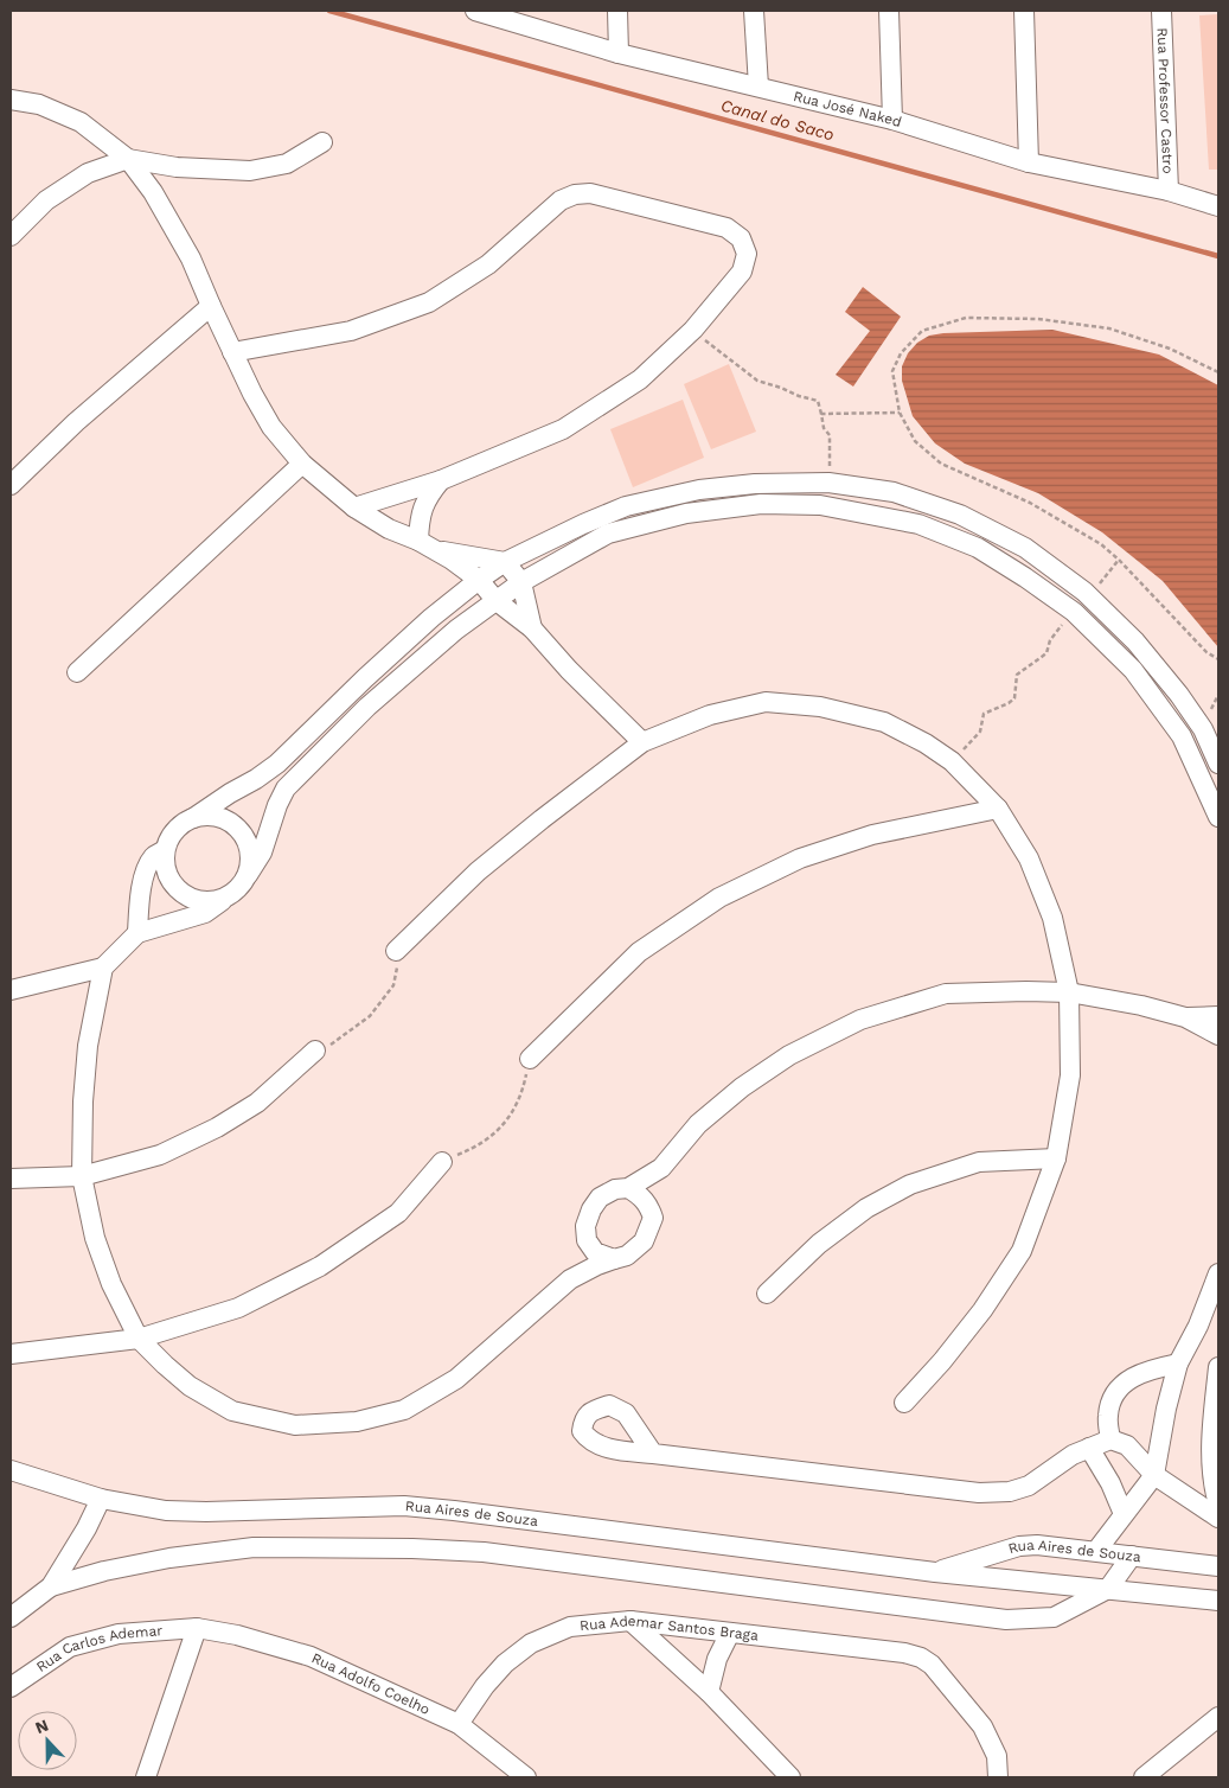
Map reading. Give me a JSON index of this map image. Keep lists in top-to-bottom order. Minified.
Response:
{"streets":{"street":["Rua Professor Castro","Rua José Naked","Rua Aires de Souza","Rua Ademar Santos Braga","Rua Carlos Ademar","Rua Adolfo Coelho"]},"crossings":[["Rua Professor Castro","Rua José Naked"],["Rua Ademar Santos Braga","Rua Adolfo Coelho"],["Rua Carlos Ademar","Rua Adolfo Coelho"]],"water":["Canal do Saco"],"north":"top"}
